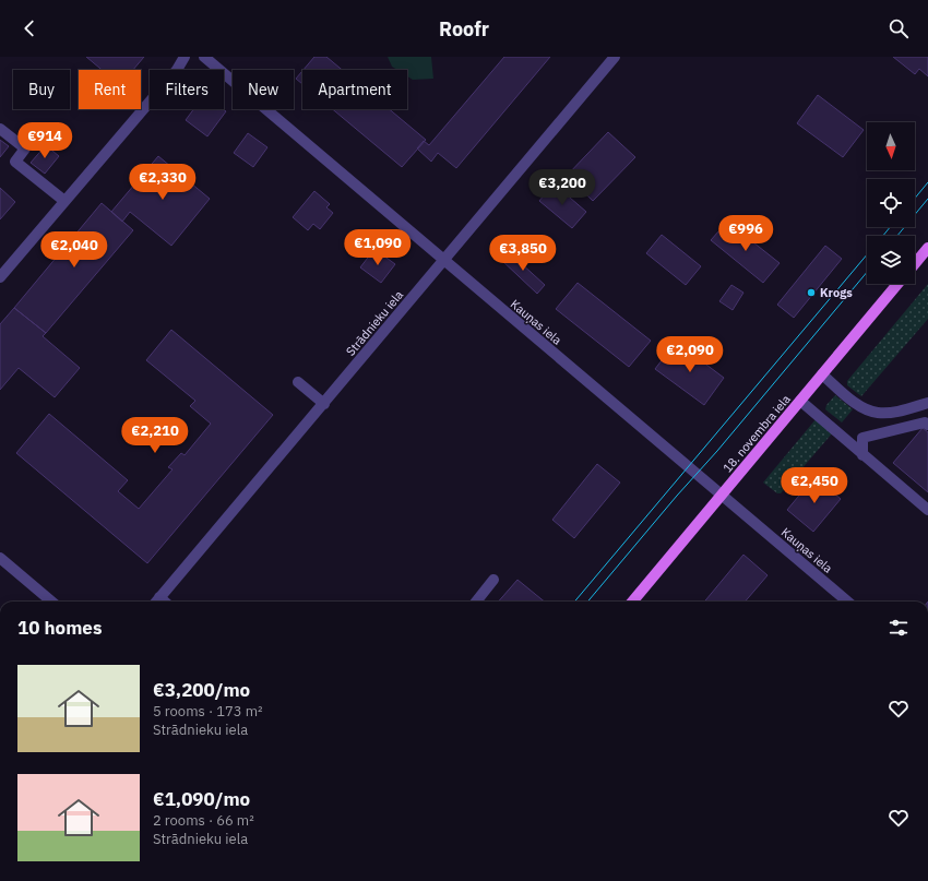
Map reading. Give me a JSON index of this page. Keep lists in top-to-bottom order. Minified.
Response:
{"streets":{"main road":["18. novembra iela"],"street":["Kauņas iela","Strādnieku iela"]},"crossings":[["Kauņas iela","Strādnieku iela"],["Kauņas iela","18. novembra iela"]],"places":["Krogs"],"north":"bottom","page":{"header":"Roofr","chip":["Buy","Rent","Filters","New","Apartment"],"price":["€914","€2,330","€3,200","€996","€1,090","€2,040","€3,850","€2,090","€2,210","€2,450"],"heading":"10 homes","list":[{"name":"€3,200/mo","note":"5 rooms · 173 m² · Strādnieku iela"},{"name":"€1,090/mo","note":"2 rooms · 66 m² · Strādnieku iela"}]}}
